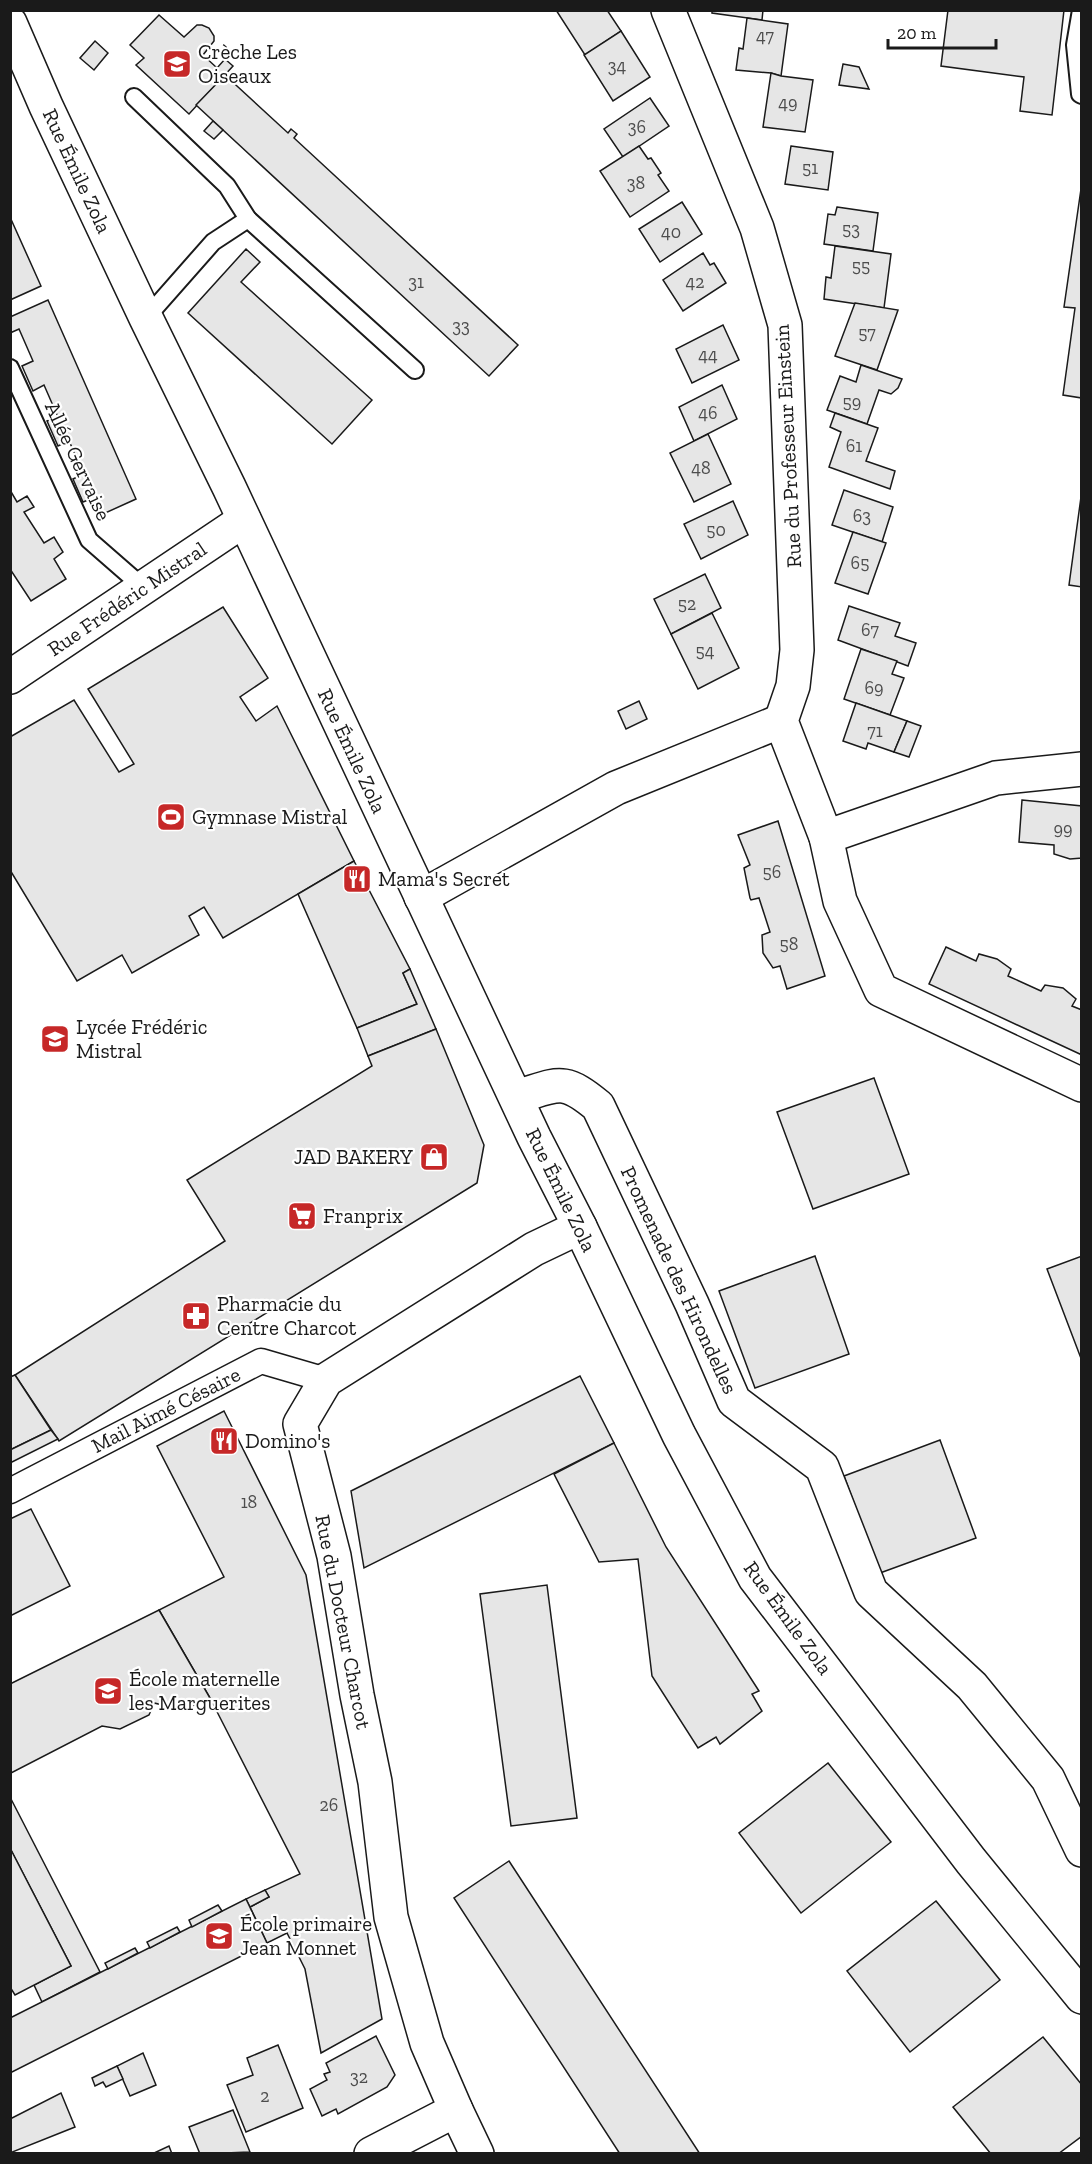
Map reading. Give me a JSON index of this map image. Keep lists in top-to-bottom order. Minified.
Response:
{"streets":{"street":["Rue Émile Zola","Rue du Professeur Einstein","Rue Frédéric Mistral","Promenade des Hirondelles","Mail Aimé Césaire","Rue du Docteur Charcot"],"lane":["Allée Gervaise"]},"crossings":[["Rue Émile Zola","Rue Frédéric Mistral"],["Rue Émile Zola","Promenade des Hirondelles"],["Rue Émile Zola","Rue du Docteur Charcot"],["Allée Gervaise","Rue Frédéric Mistral"],["Mail Aimé Césaire","Rue du Docteur Charcot"]],"places":{"school or university":["Crèche Les Oiseaux","Lycée Frédéric Mistral","École maternelle les Marguerites","École primaire Jean Monnet"],"sports":["Gymnase Mistral"],"restaurant":["Mama's Secret","Domino's"],"shop":["JAD BAKERY"],"supermarket":["Franprix"],"pharmacy":["Pharmacie du Centre Charcot"]},"house_numbers":["47","34","49","36","51","38","53","40","55","31","42","33","57","44","59","46","61","48","63","50","65","52","67","54","69","71","99","56","58","18","26","32","2"],"scale_bar":"20 m"}
